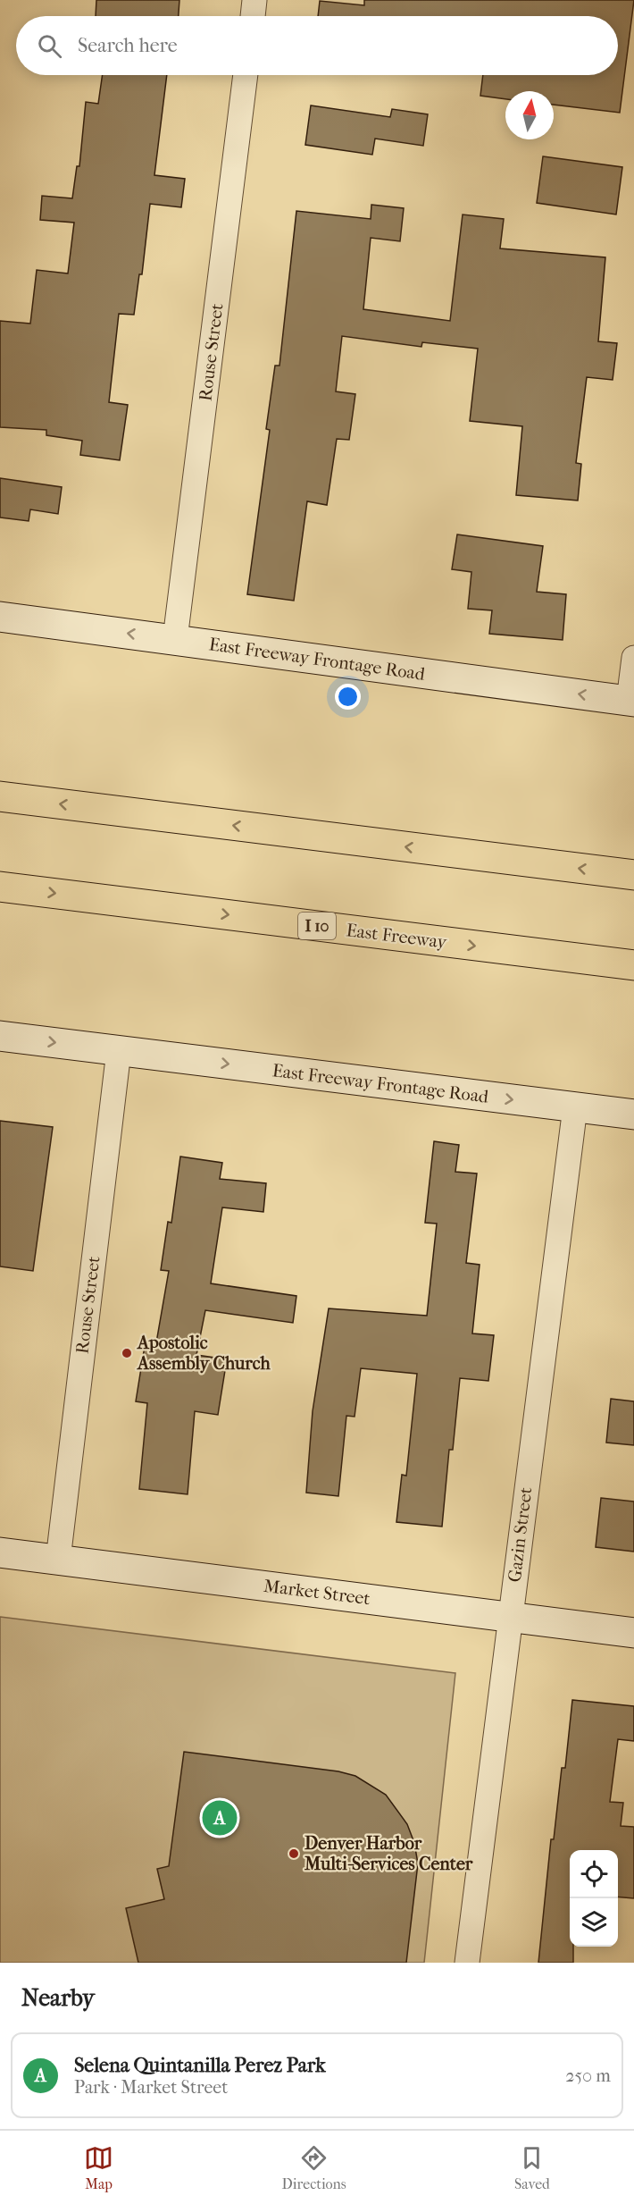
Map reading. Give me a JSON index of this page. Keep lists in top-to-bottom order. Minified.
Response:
{"streets":{"highway":["I 10","East Freeway"],"main road":["East Freeway Frontage Road","Market Street"],"street":["Rouse Street","Gazin Street"]},"crossings":[["Rouse Street","East Freeway Frontage Road"],["Rouse Street","Market Street"],["East Freeway Frontage Road","Gazin Street"],["Gazin Street","Market Street"]],"places":["Apostolic Assembly Church","Denver Harbor Multi-Services Center"],"north":"top","page":{"search":"Search here","pins":"A","heading":"Nearby","list":[{"mark":"A","name":"Selena Quintanilla Perez Park","note":"Park · Market Street","value":"250 m"}],"nav":["Map","Directions","Saved"]}}
